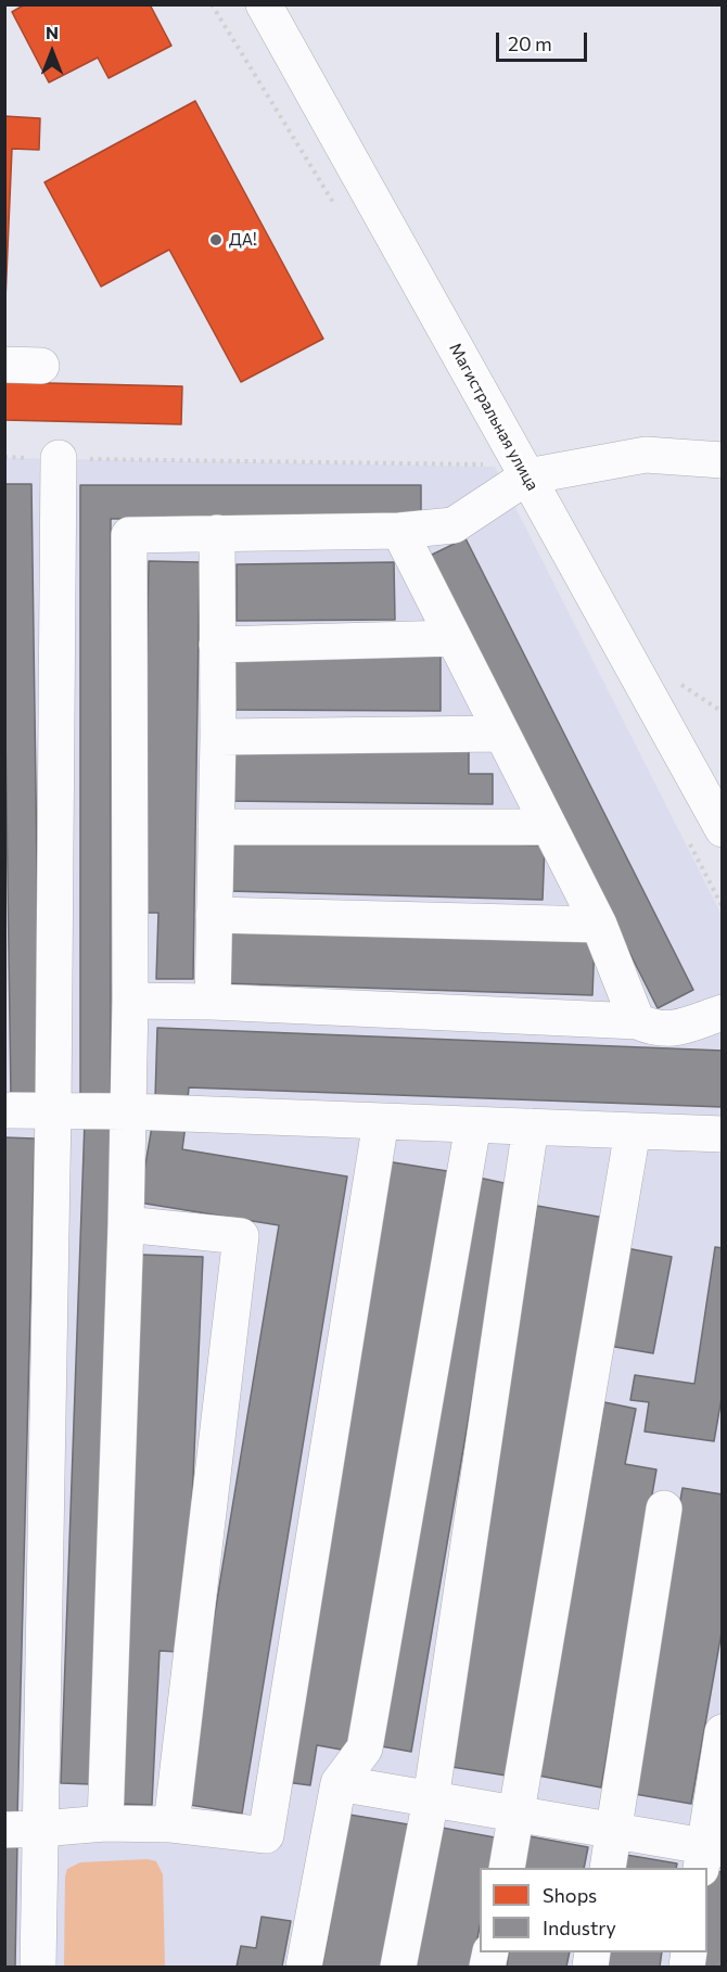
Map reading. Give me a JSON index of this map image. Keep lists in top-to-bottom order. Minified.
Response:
{"streets":{"main road":["Магистральная улица"]},"places":["ДА!"],"legend":["Shops","Industry"],"scale_bar":"20 m","north":"top"}
